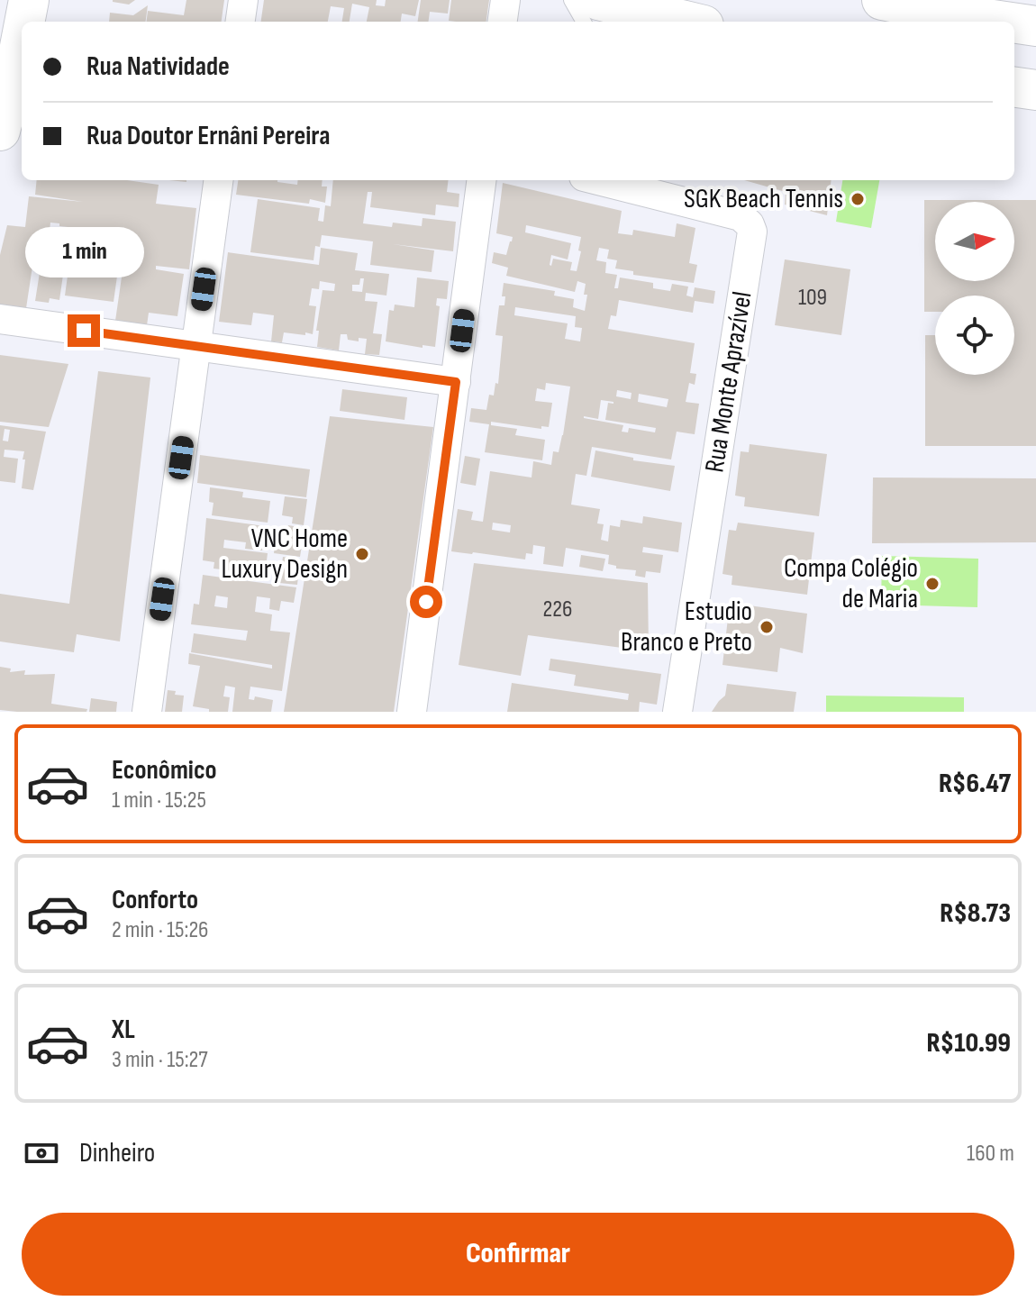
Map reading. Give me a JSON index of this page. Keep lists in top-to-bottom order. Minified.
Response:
{"streets":{"street":["Rua Monte Aprazível"]},"places":["SGK Beach Tennis","VNC Home Luxury Design","Compa Colégio de Maria","Estudio Branco e Preto"],"house_numbers":["109","226"],"north":"right","page":{"banner":["Rua Natividade","Rua Doutor Ernâni Pereira"],"bubble":"1 min","list":[{"name":"Econômico","note":"1 min · 15:25","value":"R$6.47"},{"name":"Conforto","note":"2 min · 15:26","value":"R$8.73"},{"name":"XL","note":"3 min · 15:27","value":"R$10.99"}],"pay":["Dinheiro","160 m"],"buttons":"Confirmar"}}
